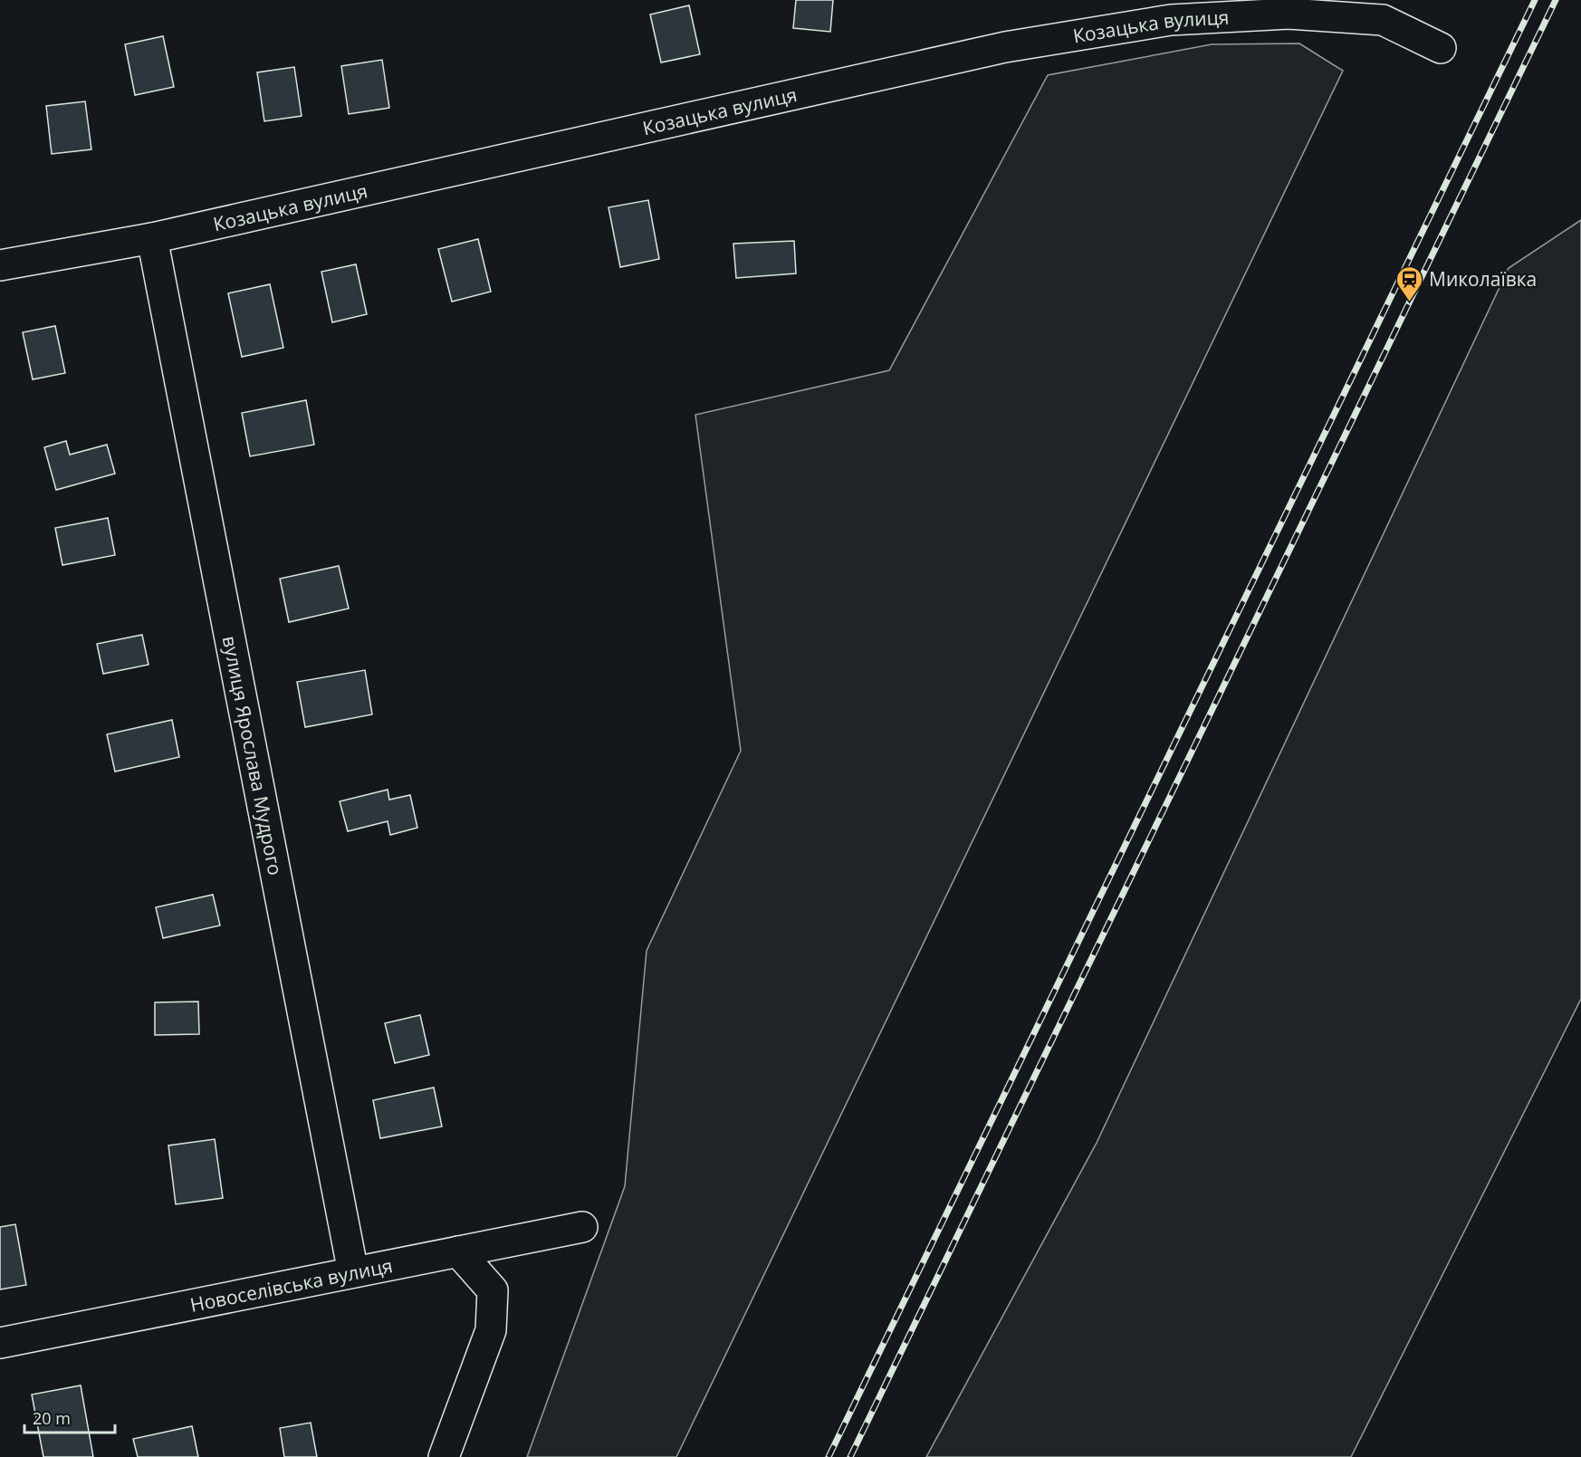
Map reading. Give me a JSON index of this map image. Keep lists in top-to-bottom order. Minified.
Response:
{"streets":{"street":["Козацька вулиця","вулиця Ярослава Мудрого","Новоселівська вулиця"]},"crossings":[["Козацька вулиця","вулиця Ярослава Мудрого"],["вулиця Ярослава Мудрого","Новоселівська вулиця"]],"places":{"station":["Миколаївка"]},"scale_bar":"20 m"}
